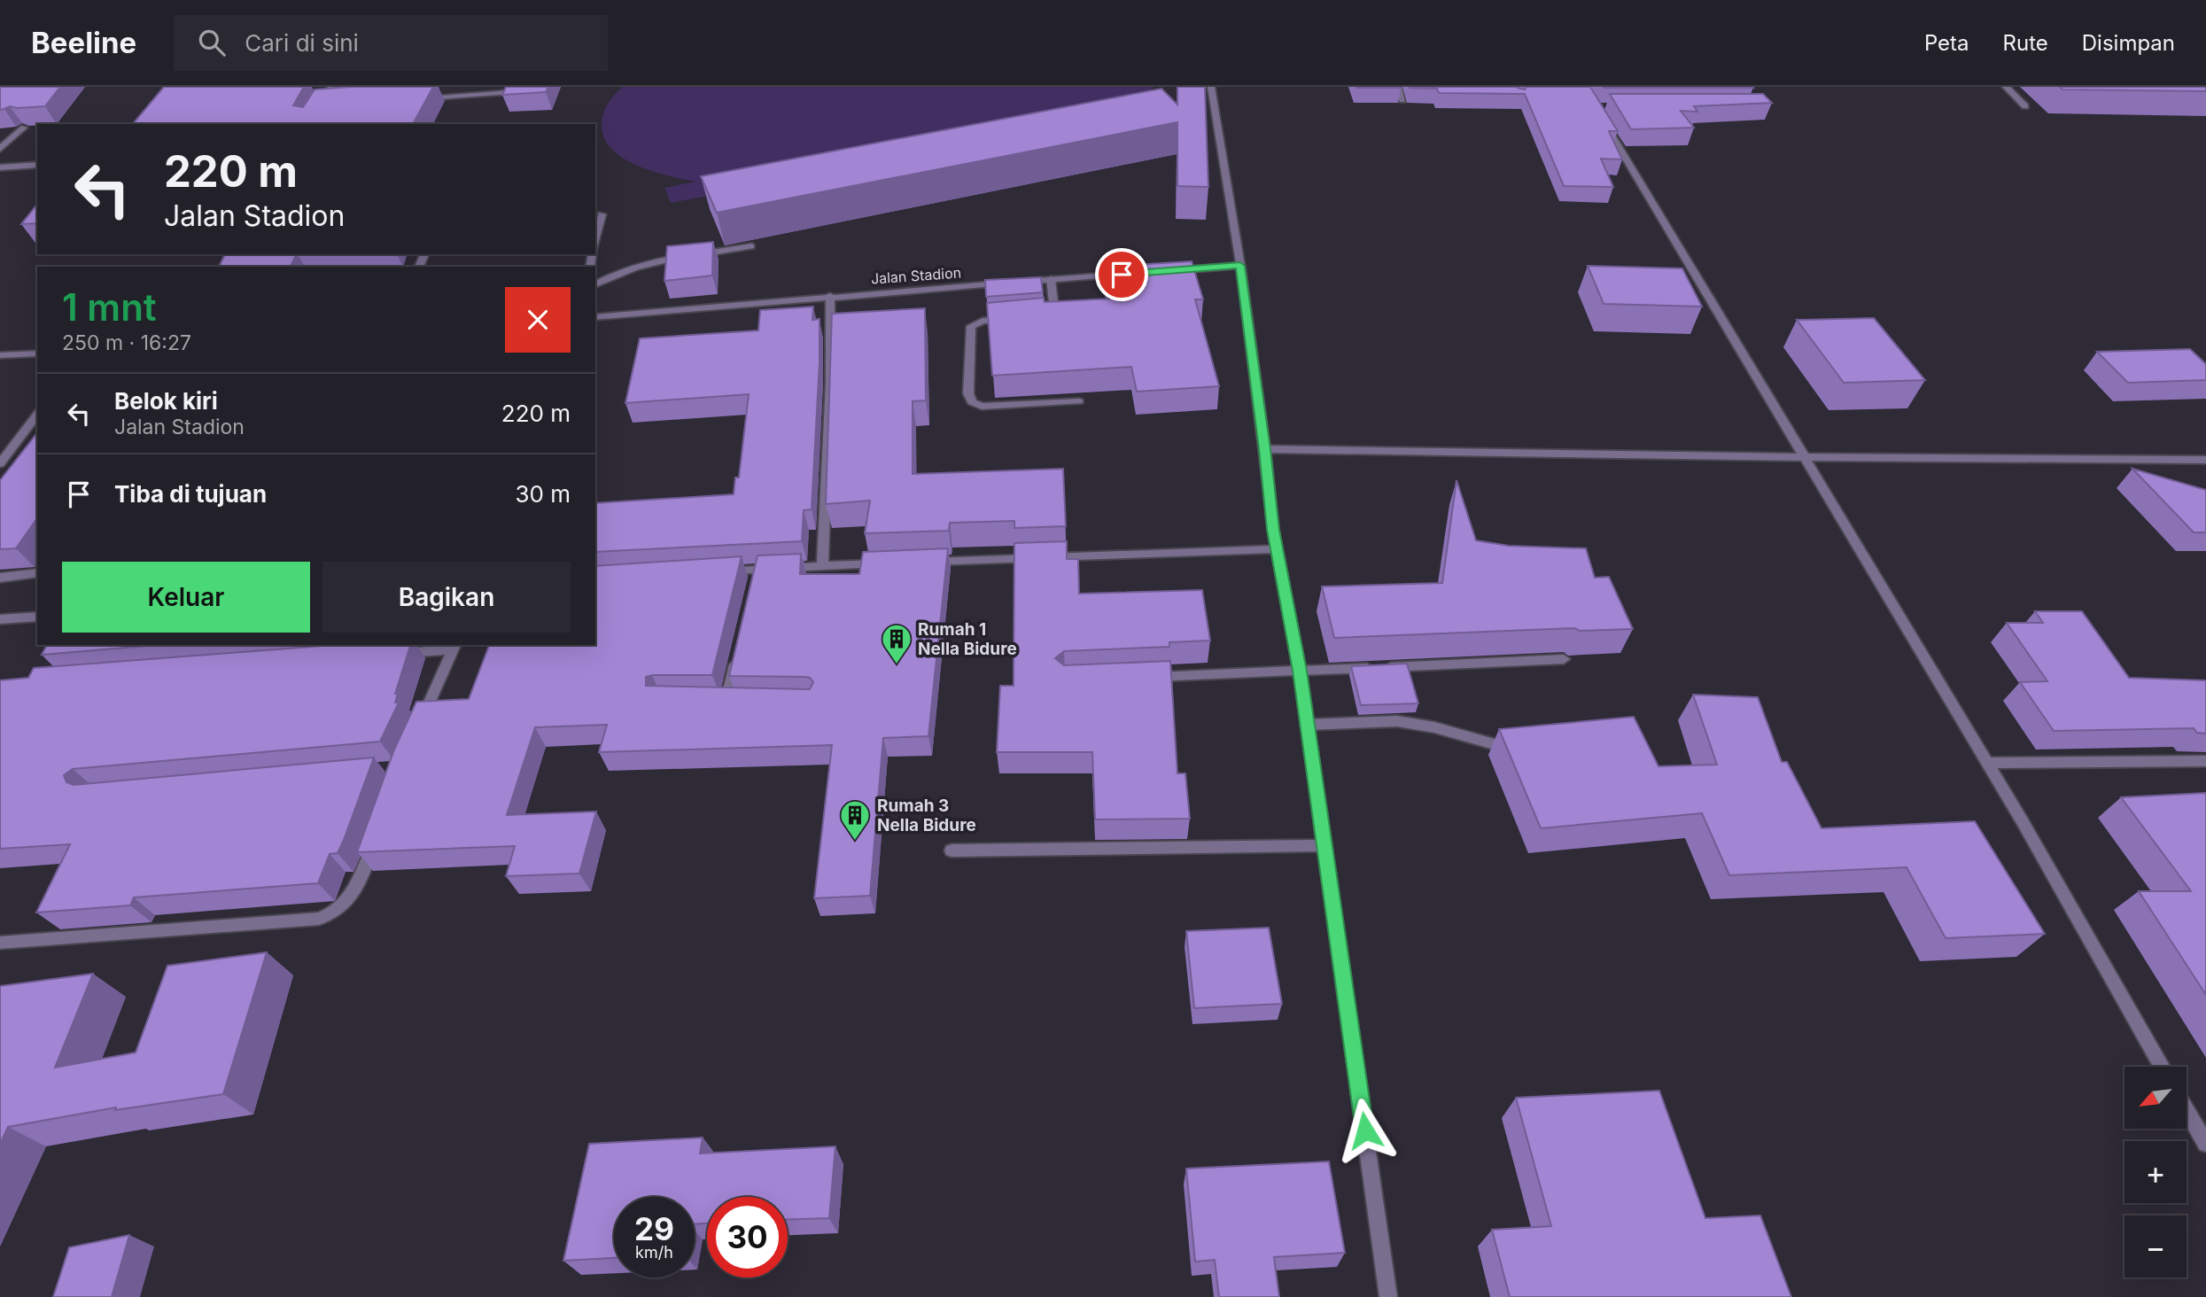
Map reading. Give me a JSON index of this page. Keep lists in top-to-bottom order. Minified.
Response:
{"streets":{"street":["Jalan Stadion"]},"places":{"building":["Rumah 1 Nella Bidure","Rumah 3 Nella Bidure"]},"north":"bottom left","page":{"header":"Beeline","search":"Cari di sini","nav":["Peta","Rute","Disimpan"],"turn":["220 m","Jalan Stadion"],"heading":["1 mnt","250 m · 16:27"],"list":[{"name":"Belok kiri","note":"Jalan Stadion","value":"220 m"},{"name":"Tiba di tujuan","value":"30 m"}],"buttons":["Keluar","Bagikan"],"map_buttons":["+","−"],"speed":"29 km/h","limit":"30"}}
